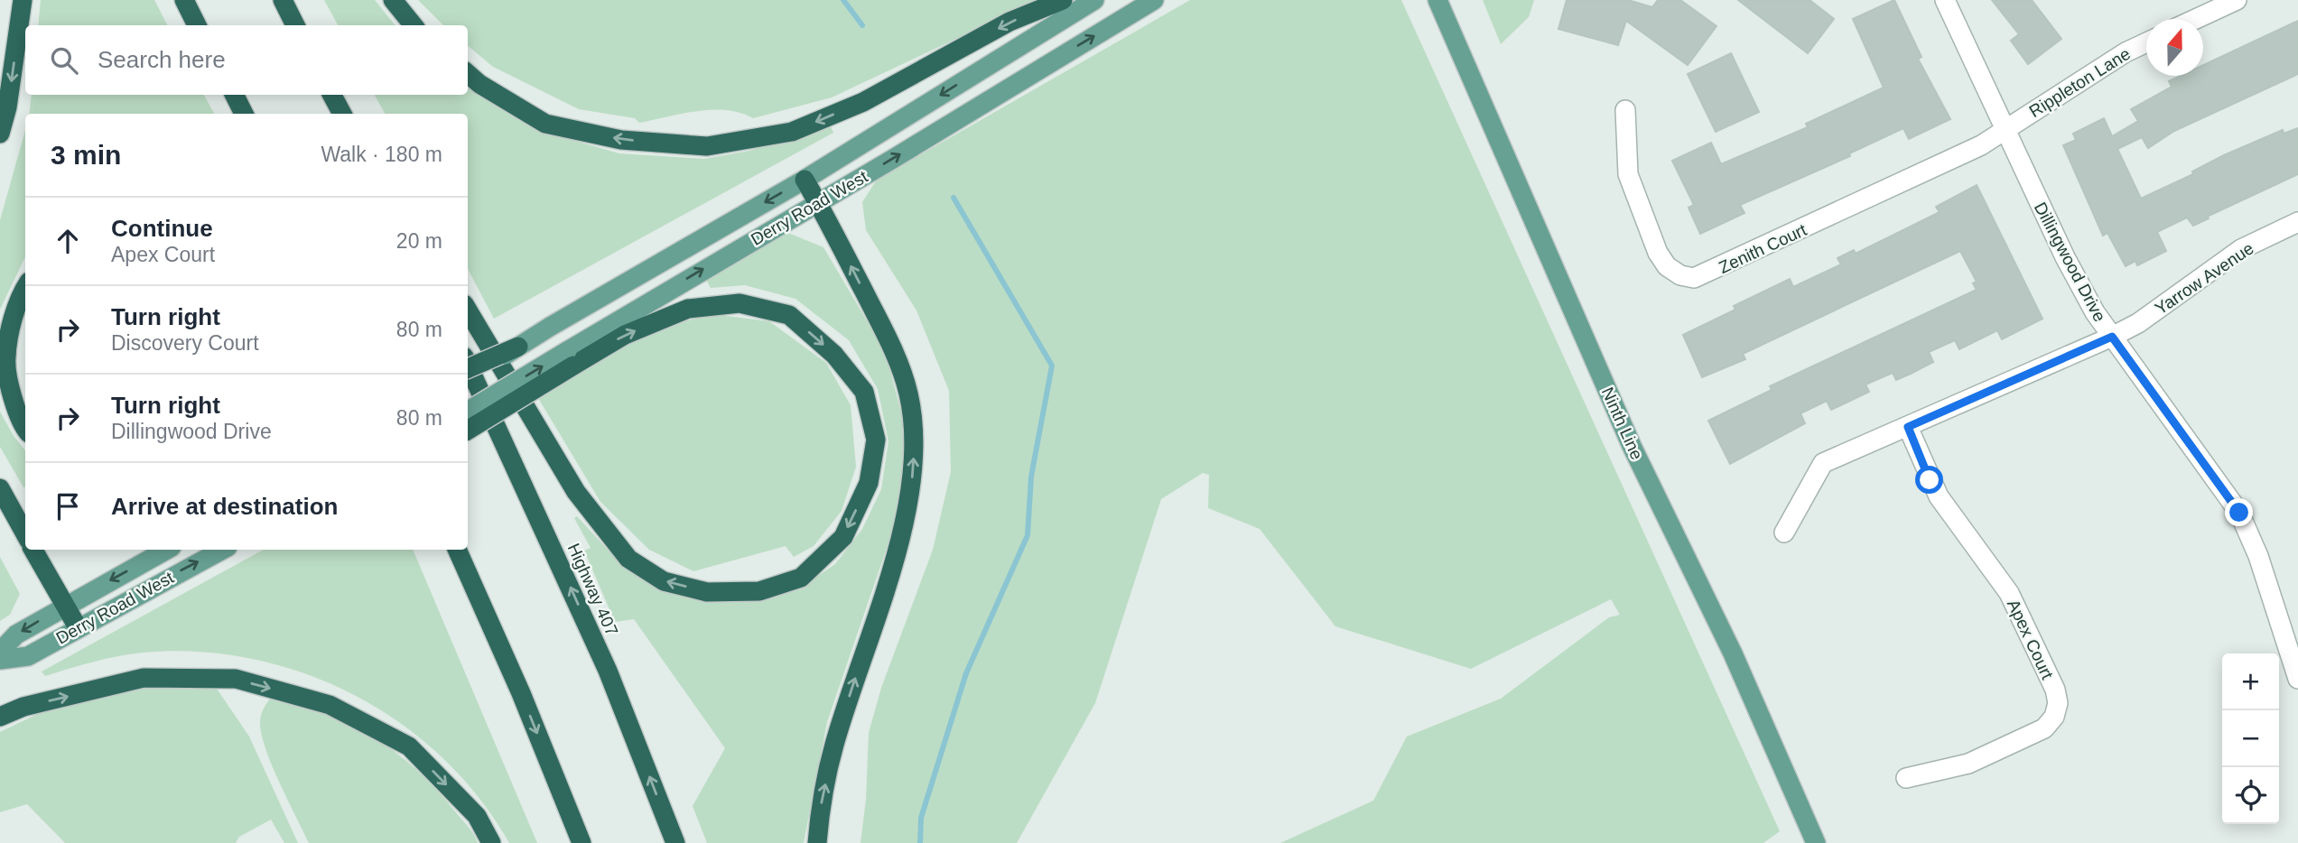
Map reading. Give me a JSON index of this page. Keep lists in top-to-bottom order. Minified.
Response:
{"streets":{"highway":["Highway 407"],"main road":["Derry Road West","Ninth Line"],"street":["Rippleton Lane","Zenith Court","Dillingwood Drive","Yarrow Avenue","Apex Court"]},"crossings":[["Rippleton Lane","Zenith Court"],["Rippleton Lane","Dillingwood Drive"],["Zenith Court","Dillingwood Drive"],["Dillingwood Drive","Yarrow Avenue"],["Yarrow Avenue","Apex Court"]],"north":"top","page":{"search":"Search here","heading":["3 min","Walk · 180 m"],"list":[["Continue","Apex Court","20 m"],["Turn right","Discovery Court","80 m"],["Turn right","Dillingwood Drive","80 m"],"Arrive at destination"],"map_buttons":["+","−"]}}
